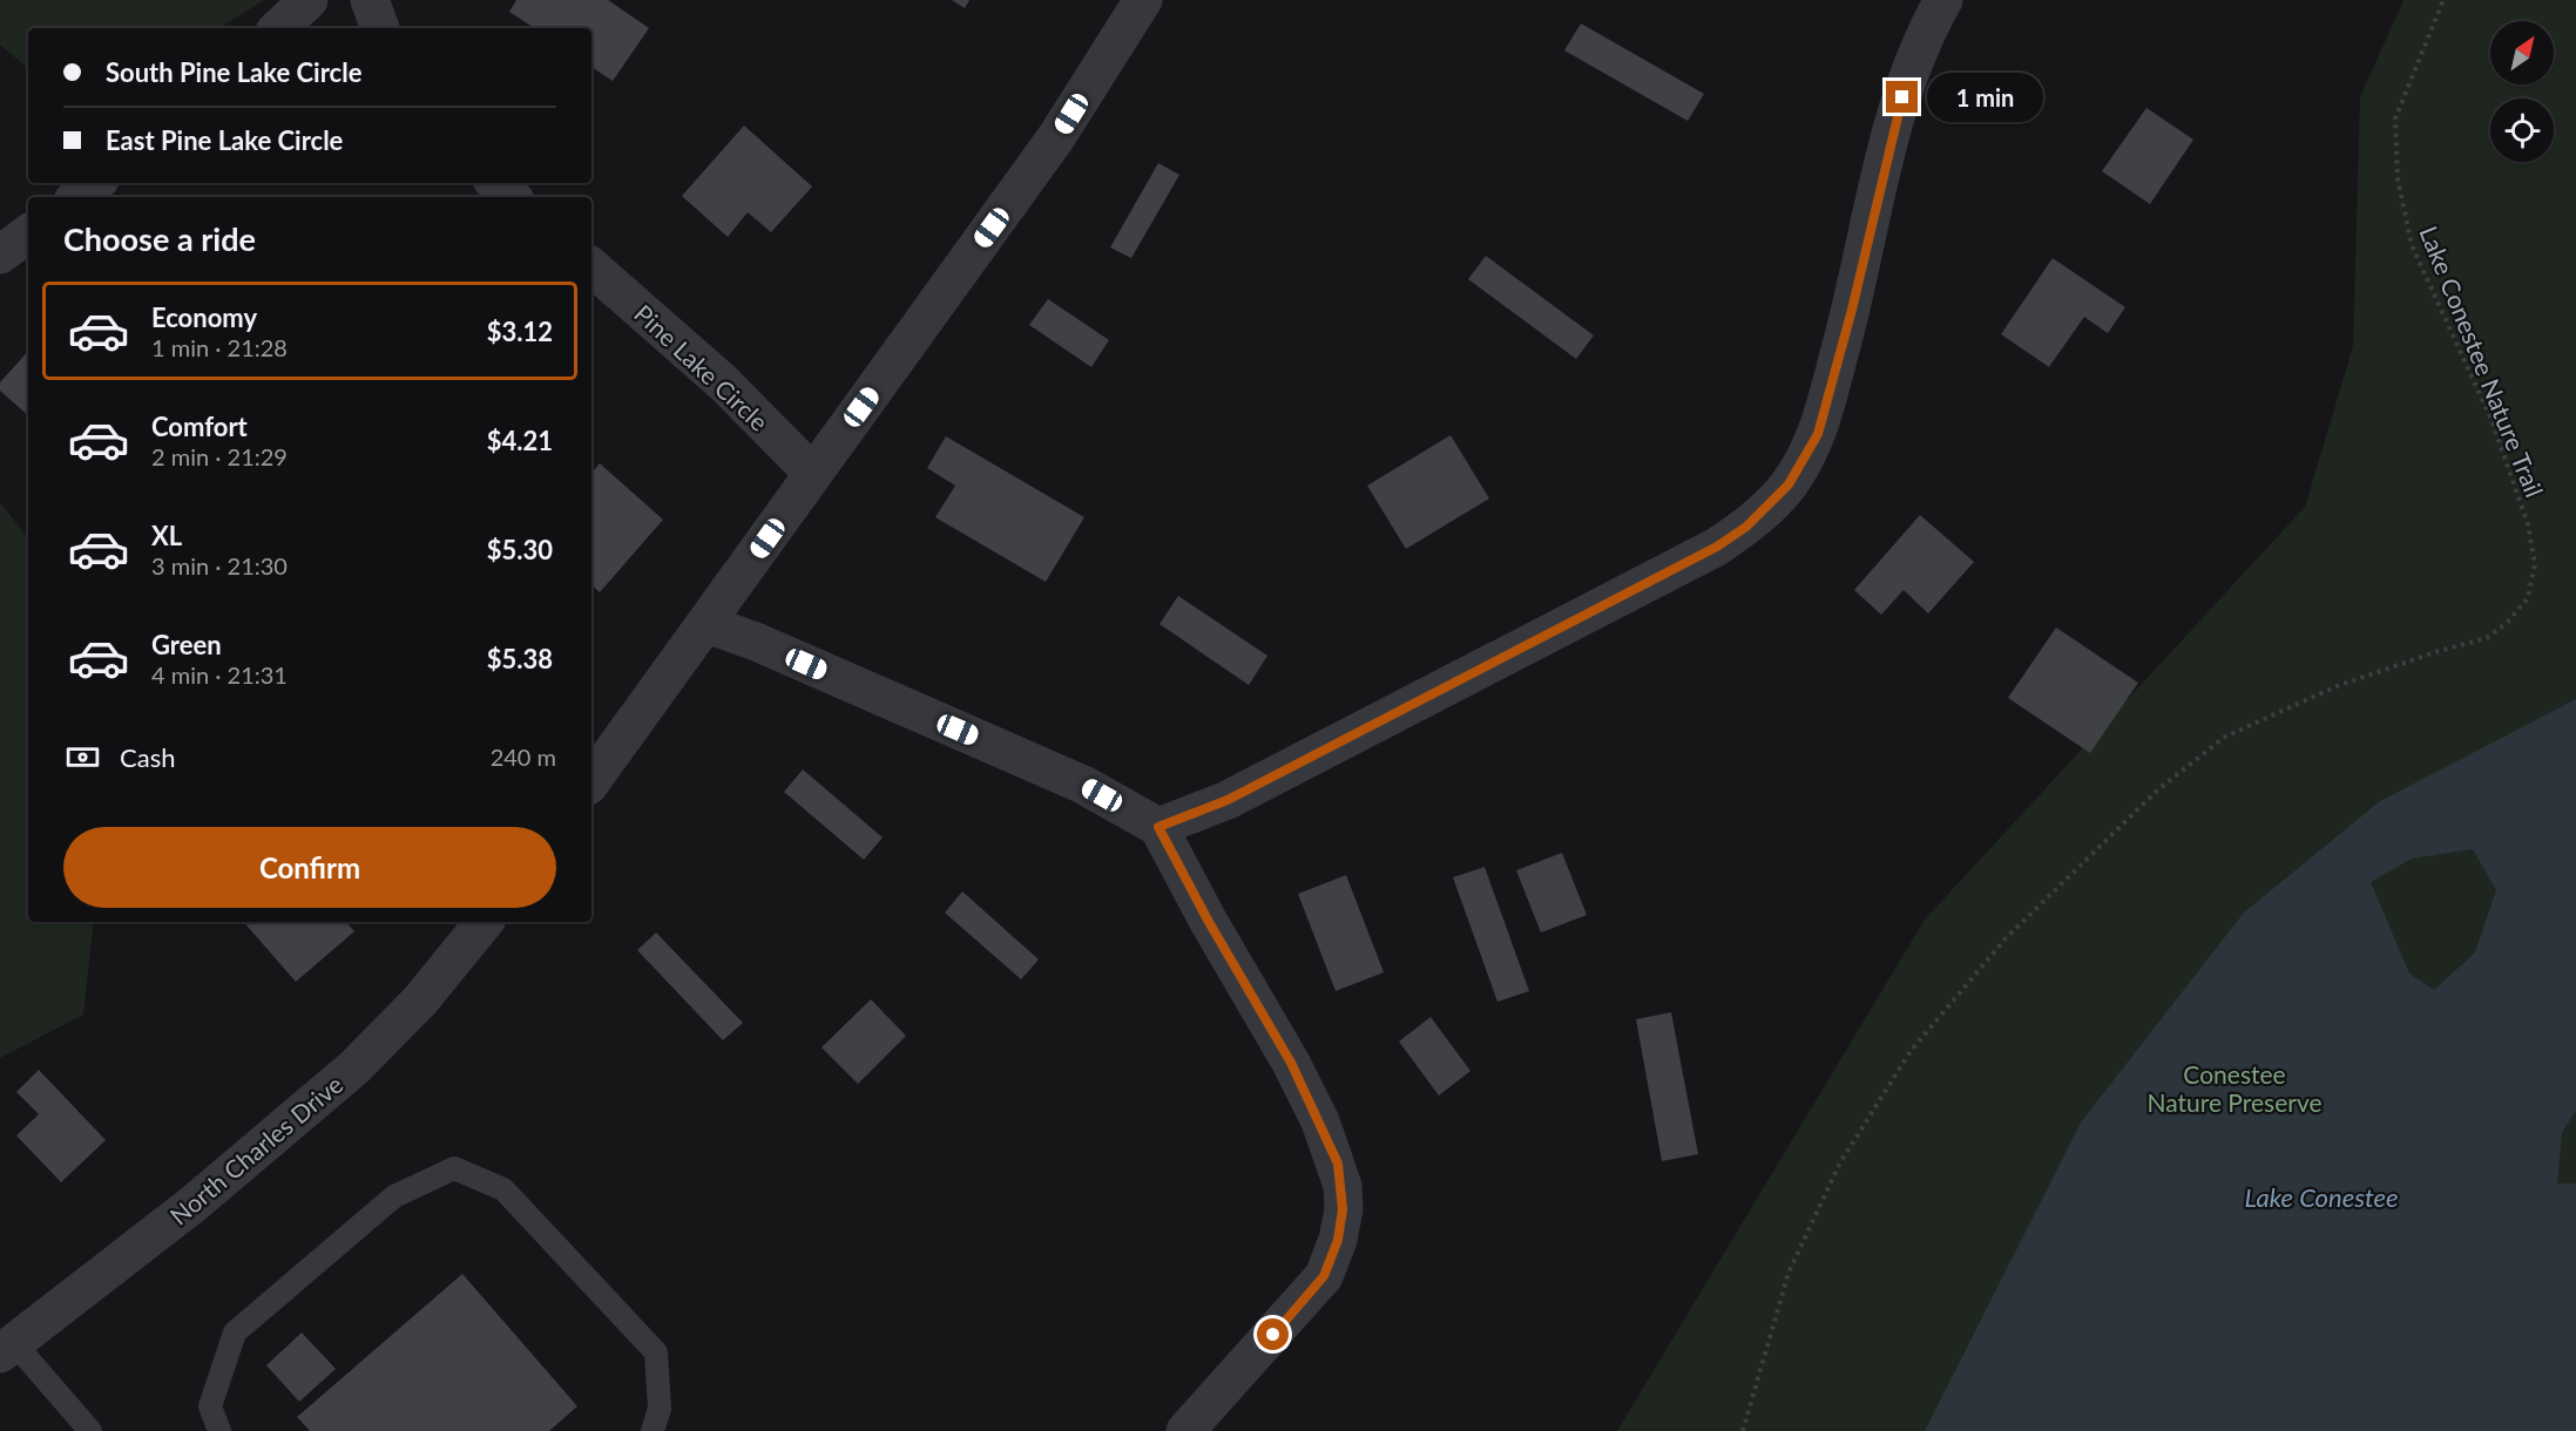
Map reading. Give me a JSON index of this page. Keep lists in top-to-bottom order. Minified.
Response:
{"streets":{"street":["Pine Lake Circle","North Charles Drive"],"path":["Lake Conestee Nature Trail"]},"water":["Lake Conestee"],"parks":["Conestee Nature Preserve"],"north":"top right","page":{"banner":["South Pine Lake Circle","East Pine Lake Circle"],"bubble":"1 min","heading":"Choose a ride","list":[{"name":"Economy","note":"1 min · 21:28","value":"$3.12"},{"name":"Comfort","note":"2 min · 21:29","value":"$4.21"},{"name":"XL","note":"3 min · 21:30","value":"$5.30"},{"name":"Green","note":"4 min · 21:31","value":"$5.38"}],"pay":["Cash","240 m"],"buttons":"Confirm"}}
